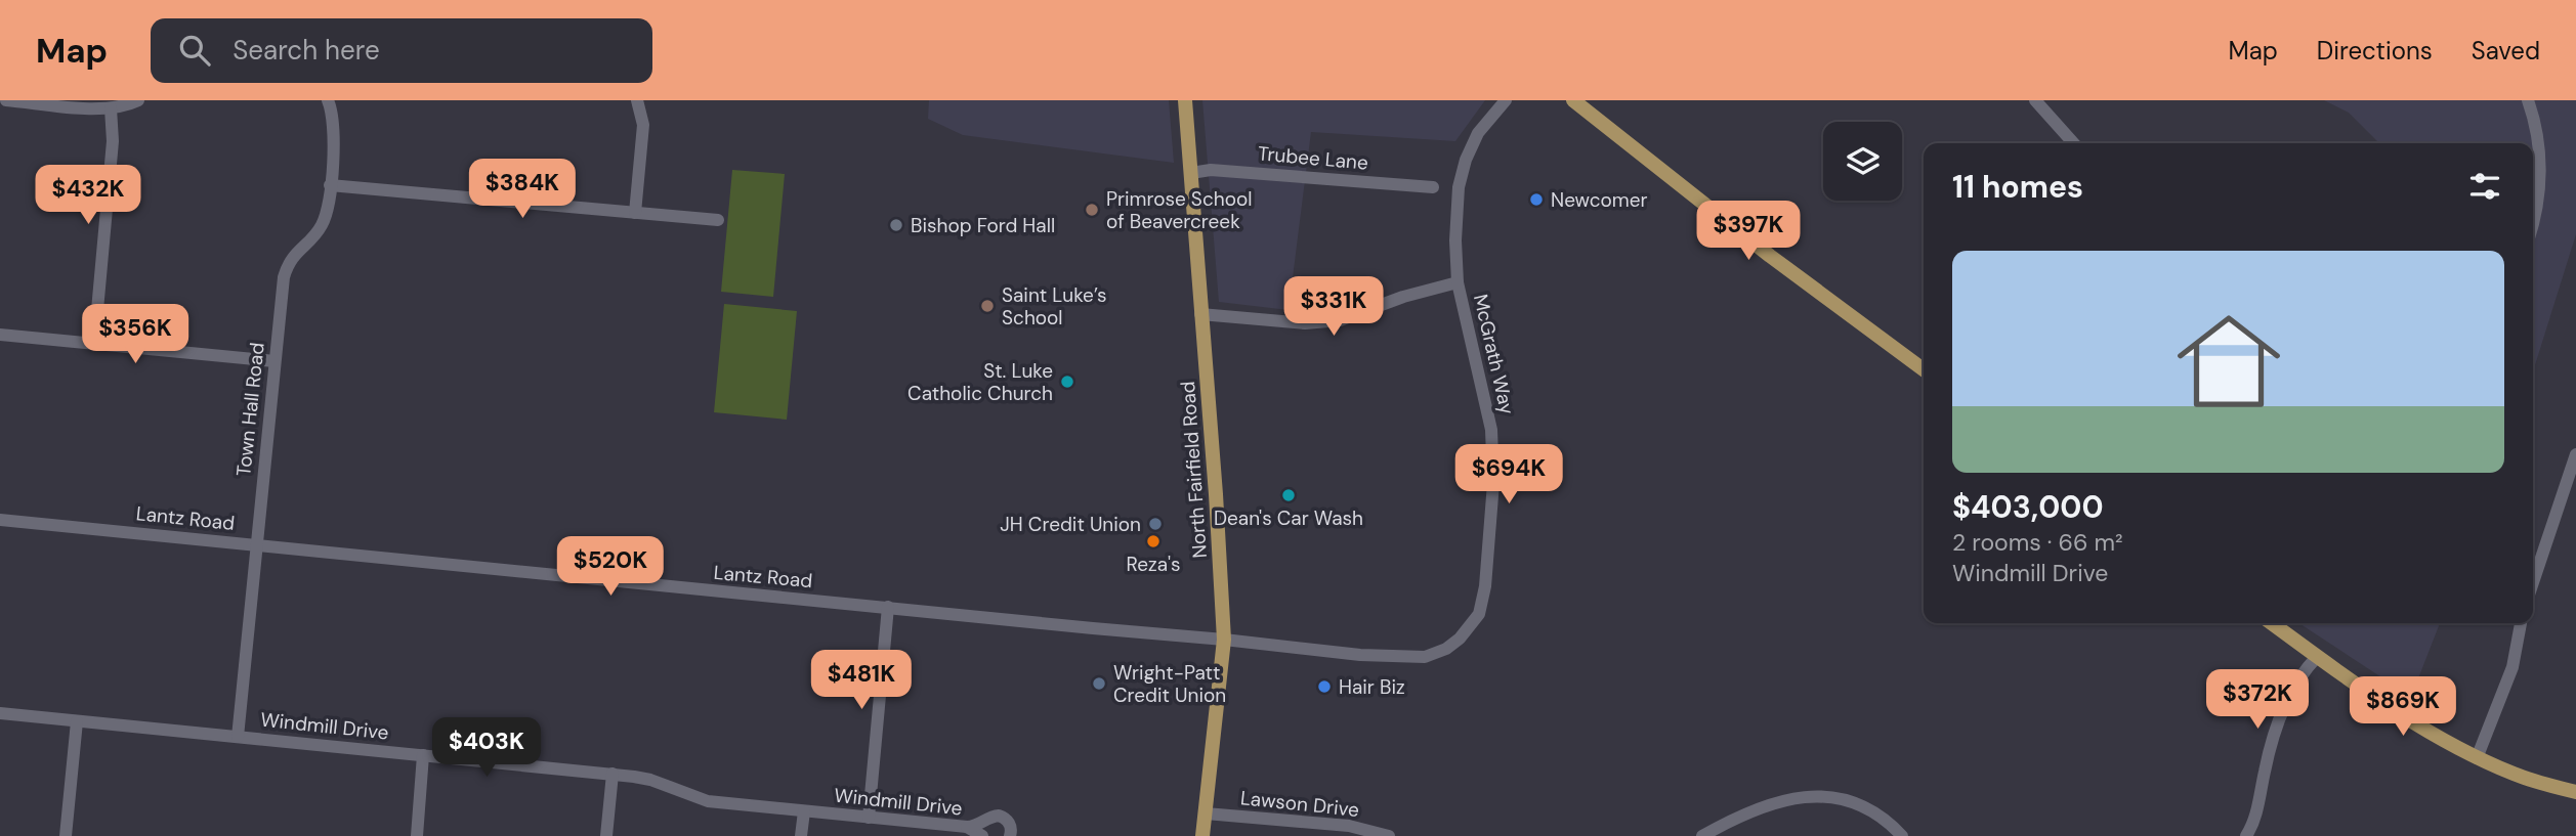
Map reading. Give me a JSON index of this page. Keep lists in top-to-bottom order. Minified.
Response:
{"streets":{"main road":["North Fairfield Road"],"street":["Trubee Lane","McGrath Way","Town Hall Road","Lantz Road","Windmill Drive","Lawson Drive"]},"crossings":[["Trubee Lane","North Fairfield Road"],["McGrath Way","North Fairfield Road"],["McGrath Way","Lantz Road"],["Town Hall Road","Lantz Road"],["Town Hall Road","Windmill Drive"],["North Fairfield Road","Lantz Road"],["North Fairfield Road","Lawson Drive"]],"places":["Newcomer","Primrose School of Beavercreek","Bishop Ford Hall","Saint Luke’s School","St. Luke Catholic Church","Dean's Car Wash","JH Credit Union","Reza's","Wright-Patt Credit Union","Hair Biz"],"page":{"header":"Map","search":"Search here","nav":["Map","Directions","Saved"],"heading":"11 homes","price":["$384K","$432K","$397K","$331K","$356K","$694K","$520K","$481K","$372K","$869K","$403K"],"list":[{"name":"$403,000","note":"2 rooms · 66 m² · Windmill Drive"}]}}
